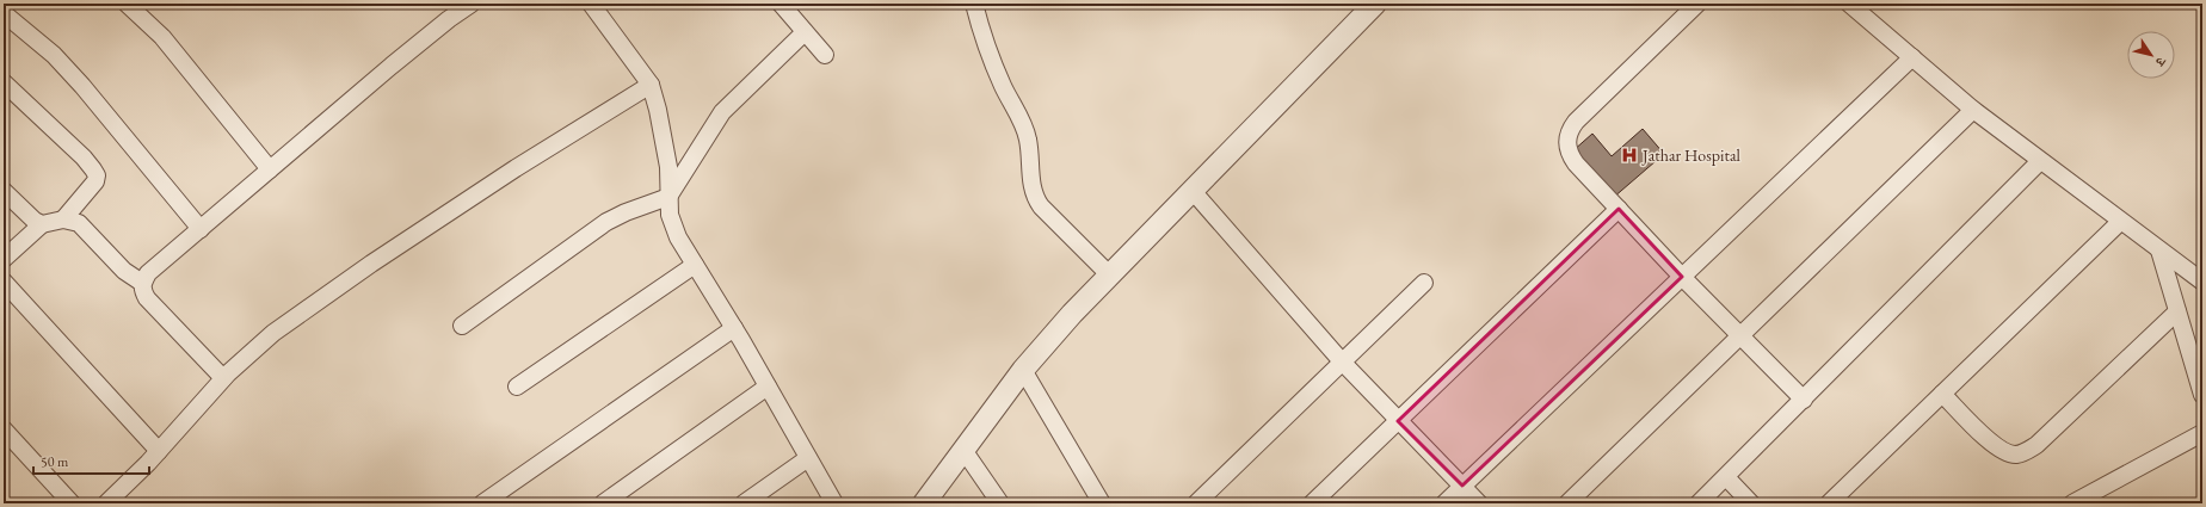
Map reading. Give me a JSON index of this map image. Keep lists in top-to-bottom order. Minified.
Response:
{"places":{"hospital":["Jathar Hospital"]},"scale_bar":"50 m","north":"bottom right"}
